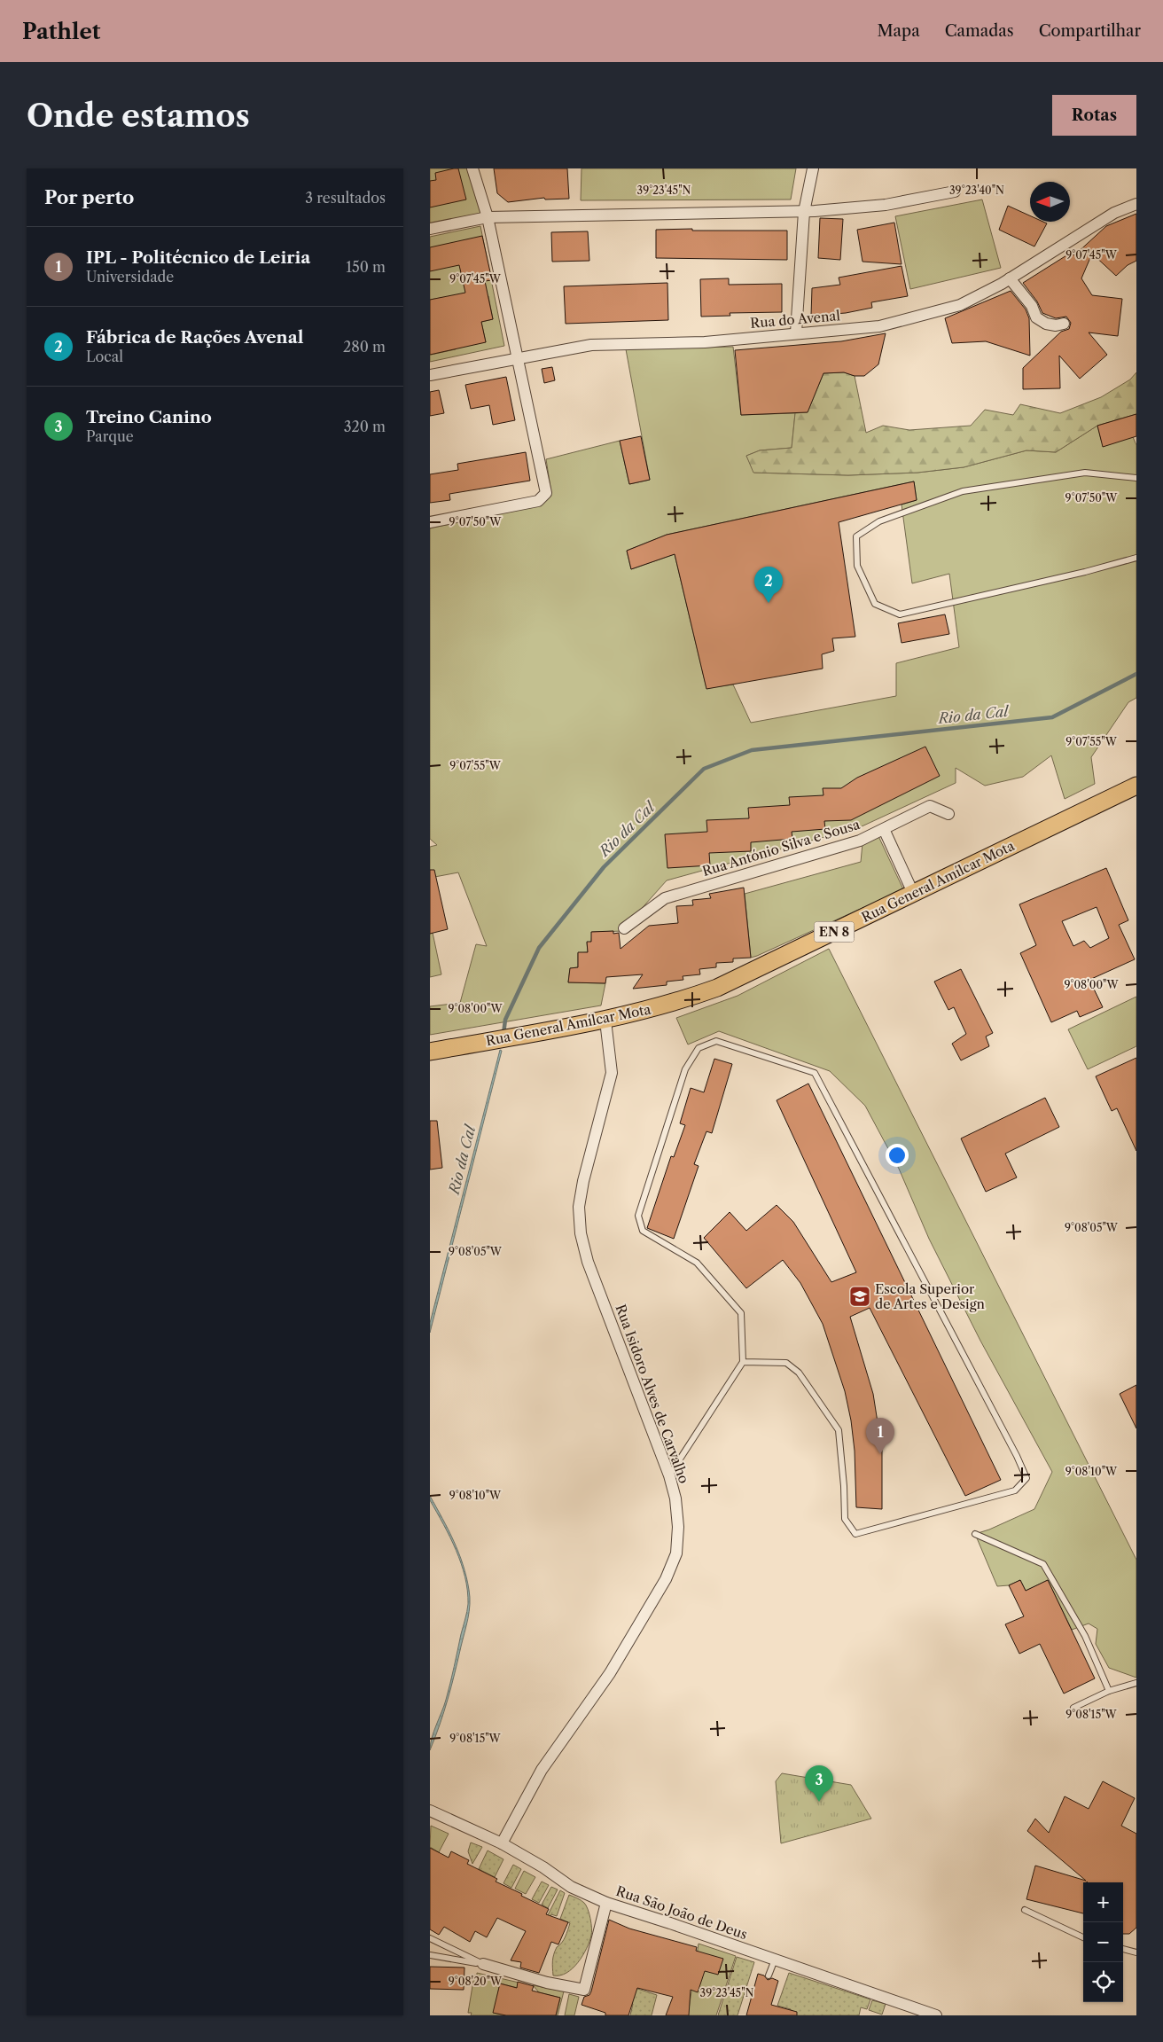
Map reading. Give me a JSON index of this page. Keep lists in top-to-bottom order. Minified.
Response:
{"streets":{"main road":["Rua General Amílcar Mota","EN 8"],"street":["Rua do Avenal","Rua António Silva e Sousa","Rua Isidoro Alves de Carvalho","Rua São João de Deus"]},"crossings":[["Rua General Amílcar Mota","Rua Isidoro Alves de Carvalho"],["Rua Isidoro Alves de Carvalho","Rua São João de Deus"]],"water":["Rio da Cal"],"places":{"school or university":["Escola Superior de Artes e Design"]},"north":"left","page":{"header":"Pathlet","nav":["Mapa","Camadas","Compartilhar"],"buttons":"Rotas","title":"Onde estamos","heading":["Por perto","3 resultados"],"list":[{"mark":"1","name":"IPL - Politécnico de Leiria","note":"Universidade","value":"150 m"},{"mark":"2","name":"Fábrica de Rações Avenal","note":"Local","value":"280 m"},{"mark":"3","name":"Treino Canino","note":"Parque","value":"320 m"}],"pins":["2","1","3"],"map_buttons":["+","−"]},"coordinates":["39°23'45\"N","39°23'40\"N","9°07'45\"W","9°07'50\"W","9°07'55\"W","9°08'00\"W","9°08'05\"W","9°08'10\"W","9°08'15\"W","9°08'20\"W"]}
